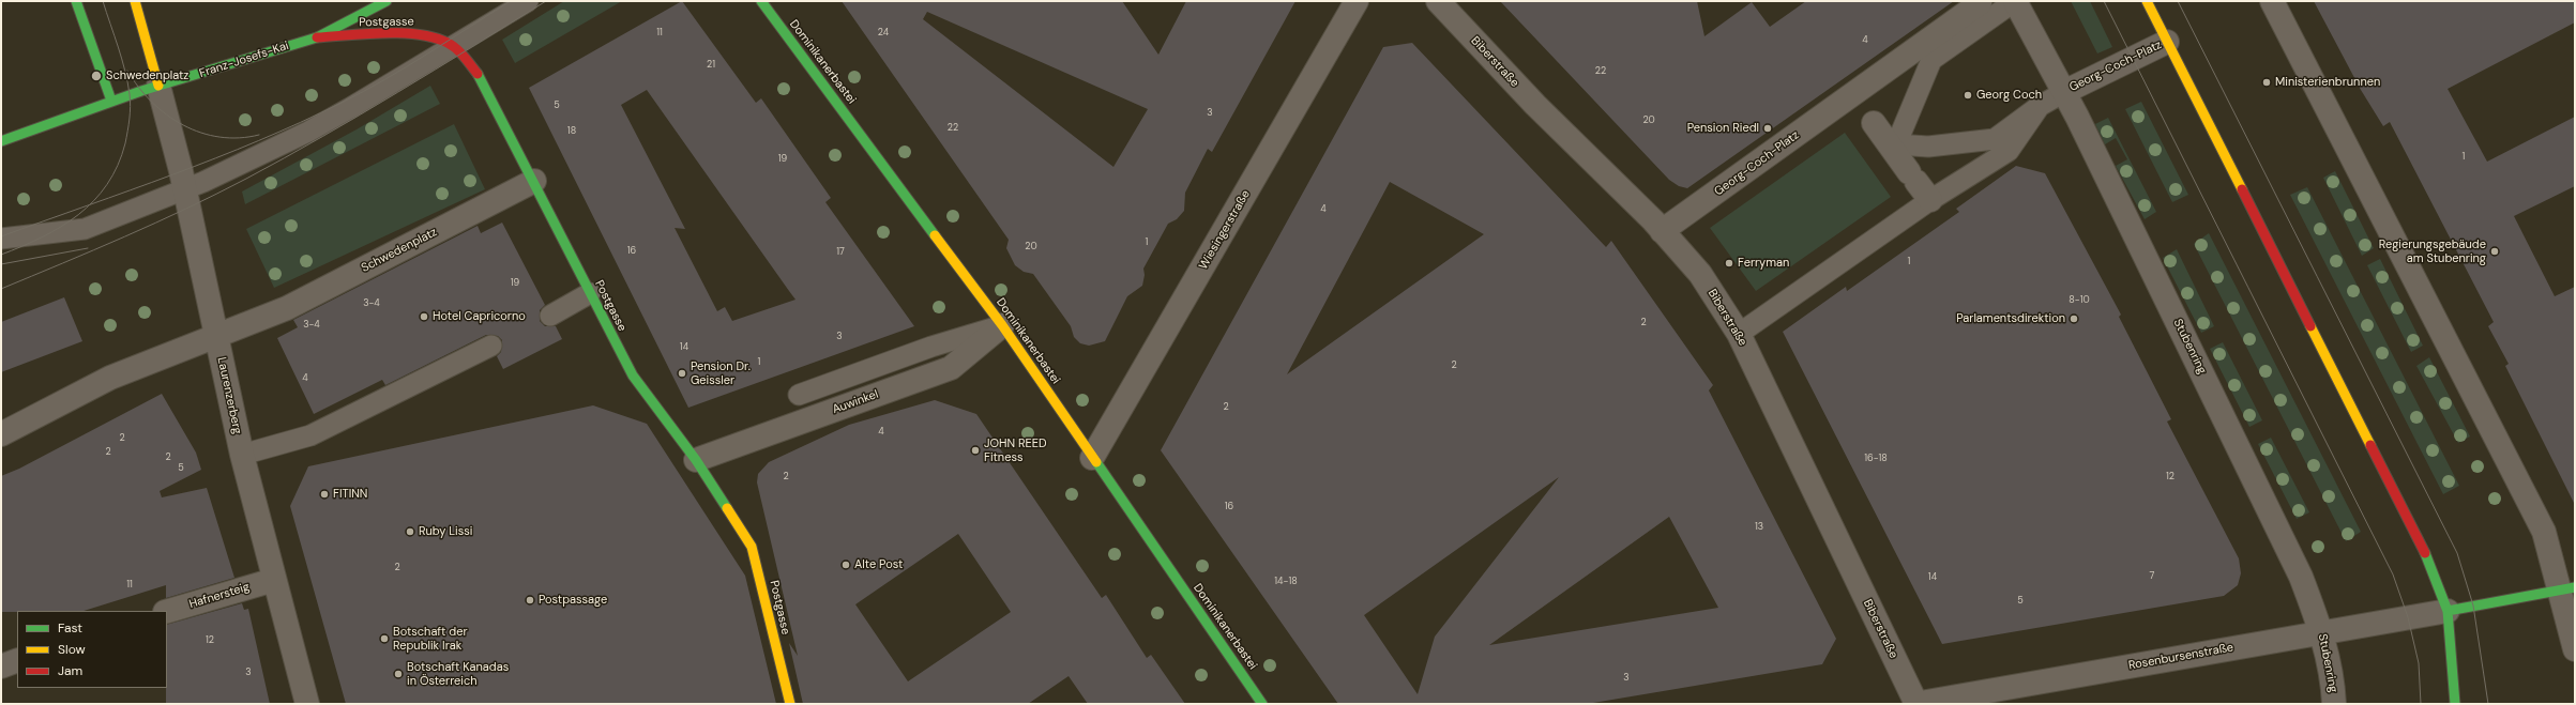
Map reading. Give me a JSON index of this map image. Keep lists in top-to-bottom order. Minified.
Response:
{"streets":{"street":["Postgasse","Franz-Josefs-Kai","Dominikanerbastei","Biberstraße","Georg-Coch-Platz","Wiesingerstraße","Schwedenplatz","Stubenring","Laurenzerberg","Auwinkel","Hafnersteig","Rosenbursenstraße"]},"crossings":[["Postgasse","Franz-Josefs-Kai"],["Postgasse","Schwedenplatz"],["Postgasse","Auwinkel"],["Franz-Josefs-Kai","Laurenzerberg"],["Dominikanerbastei","Wiesingerstraße"],["Dominikanerbastei","Auwinkel"],["Biberstraße","Georg-Coch-Platz"],["Biberstraße","Rosenbursenstraße"],["Georg-Coch-Platz","Stubenring"],["Schwedenplatz","Laurenzerberg"],["Stubenring","Rosenbursenstraße"],["Laurenzerberg","Hafnersteig"]],"places":["Schwedenplatz","Ministerienbrunnen","Georg Coch","Pension Riedl","Regierungsgebäude am Stubenring","Ferryman","Hotel Capricorno","Parlamentsdirektion","Pension Dr. Geissler","JOHN REED Fitness","FITINN","Ruby Lissi","Alte Post","Postpassage","Botschaft der Republik Irak","Botschaft Kanadas in Österreich"],"house_numbers":["11","24","4","21","22","5","3","20","22","18","1","19","4","1","20","16","17","1","19","8-10","3-4","2","3-4","3","14","1","2","4","2","4","2","2","2","16-18","5","2","12","16","13","2","7","14","14-18","11","5","12","3","3"],"legend":["Fast","Slow","Jam"]}
